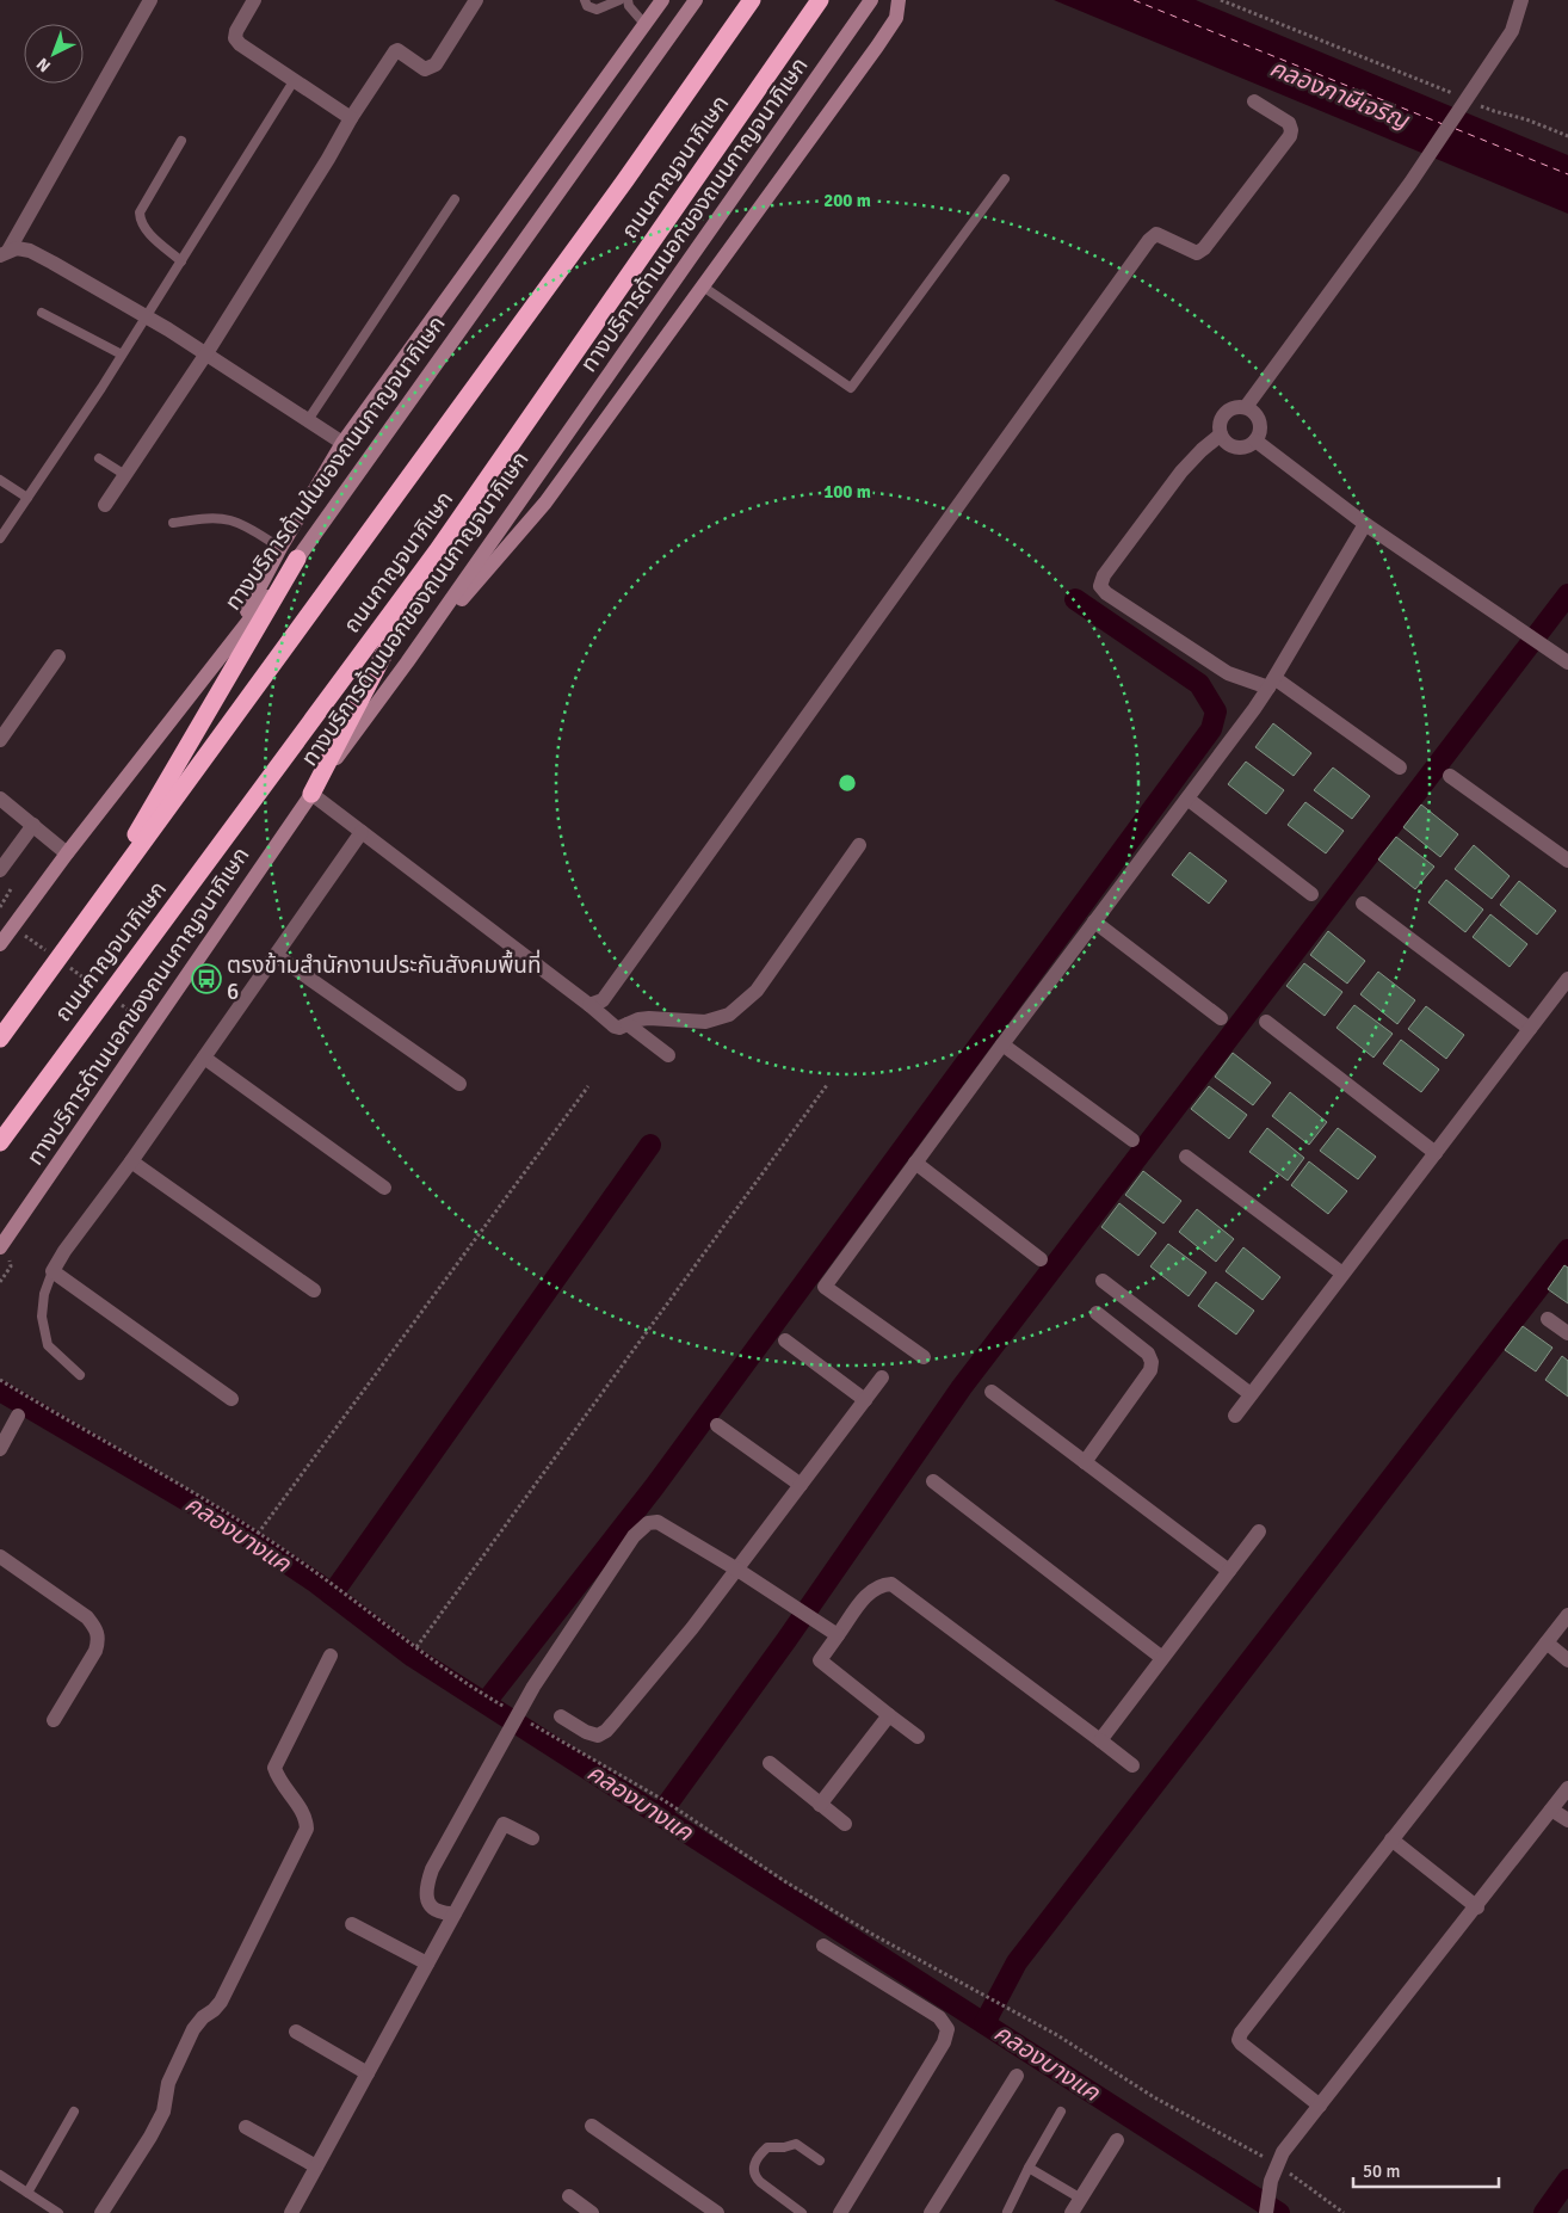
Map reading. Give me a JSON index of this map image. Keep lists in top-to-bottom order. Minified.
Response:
{"streets":{"highway":["ถนนกาญจนาภิเษก"],"main road":["ทางบริการด้านนอกของถนนกาญจนาภิเษก","ทางบริการด้านในของถนนกาญจนาภิเษก"]},"water":["คลองภาษีเจริญ","คลองบางแค"],"places":{"bus stop":["ตรงข้ามสำนักงานประกันสังคมพื้นที่ 6"]},"scale_bar":"50 m","north":"bottom left","rings":["200 m","100 m"]}
